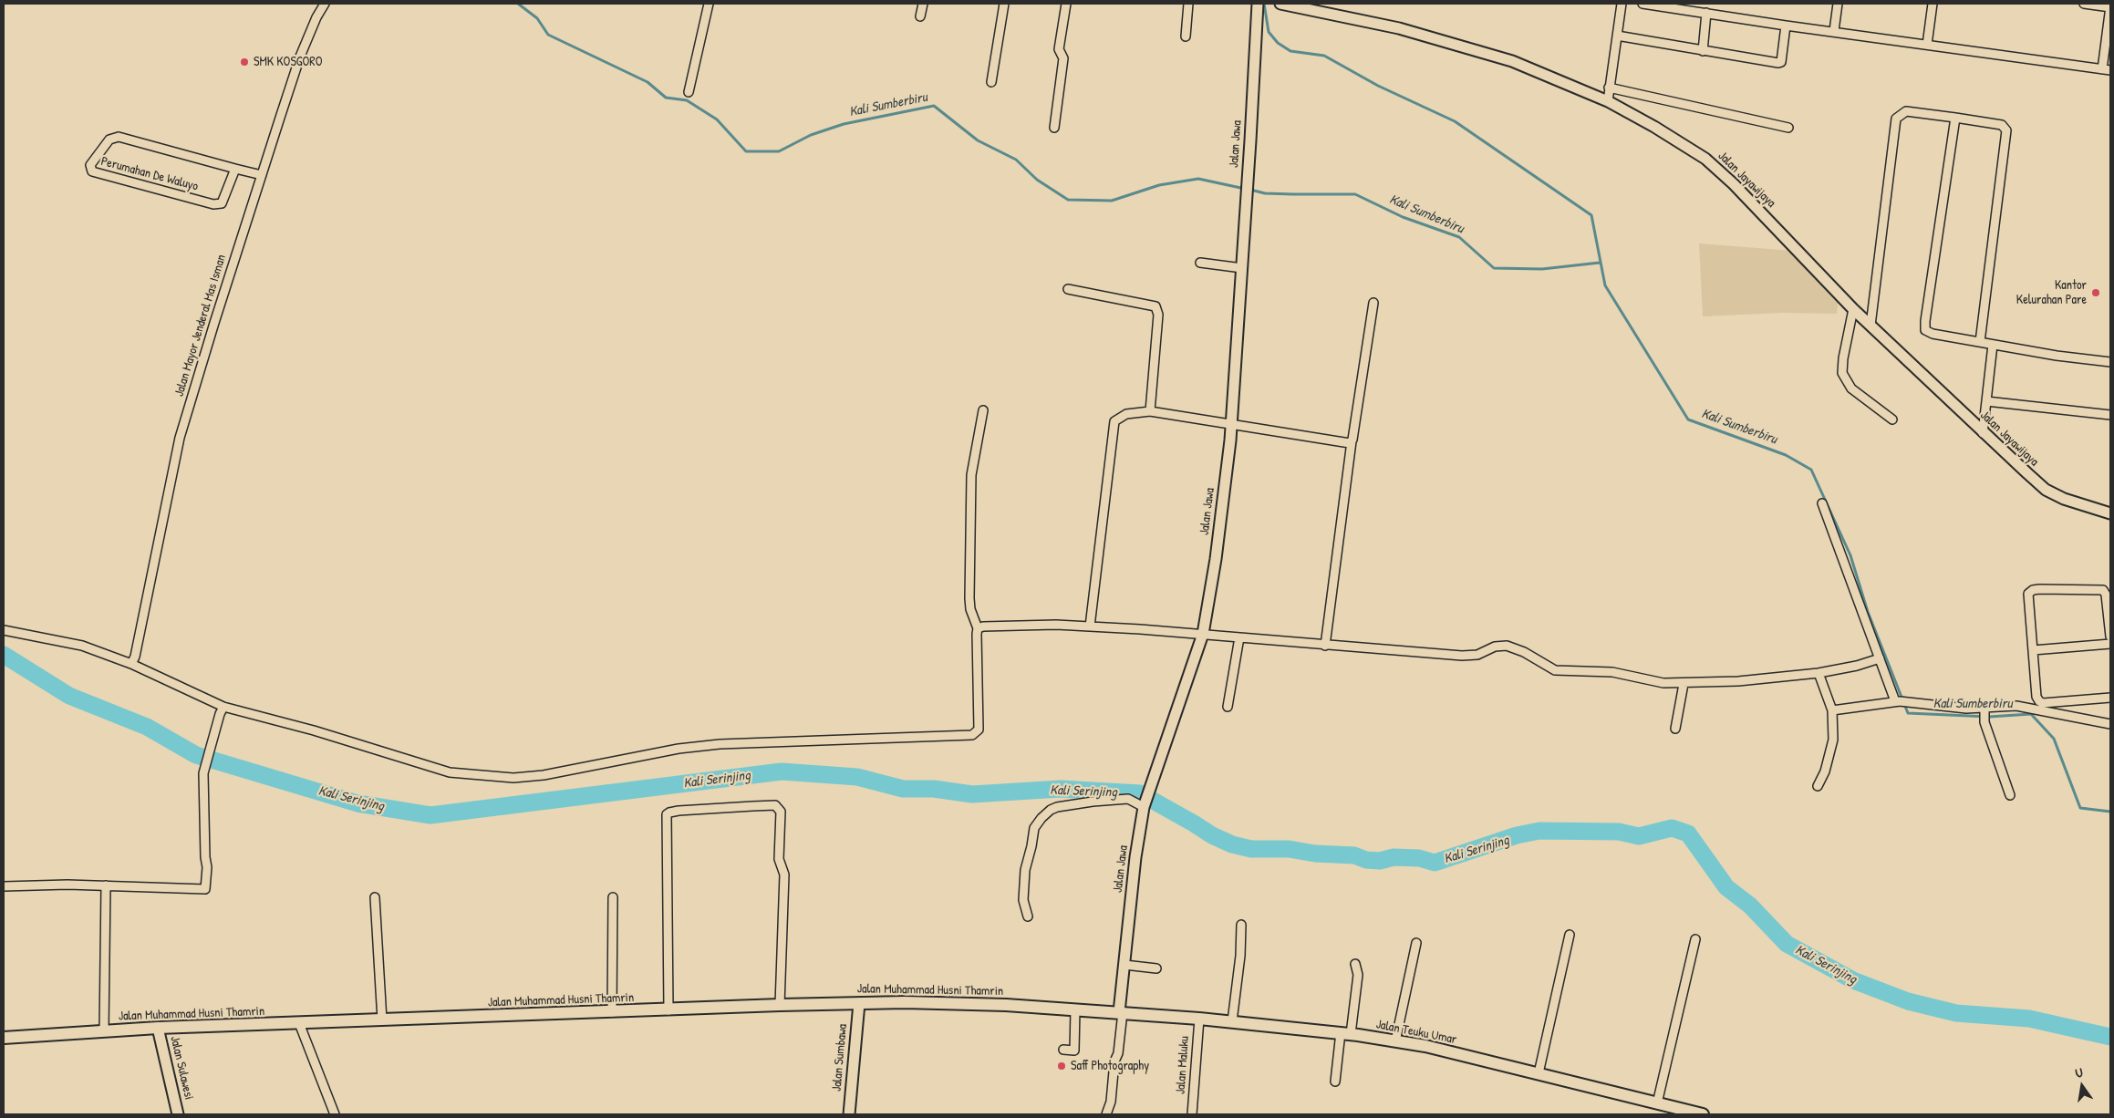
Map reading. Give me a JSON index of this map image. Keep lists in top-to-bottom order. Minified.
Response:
{"streets":{"main road":["Jalan Muhammad Husni Thamrin","Jalan Teuku Umar"],"street":["Jalan Jawa","Perumahan De Waluyo","Jalan Jayawijaya","Jalan Mayor Jenderal Mas Isman","Jalan Sumbawa","Jalan Maluku","Jalan Sulawesi"]},"crossings":[["Jalan Jawa","Jalan Muhammad Husni Thamrin"],["Jalan Jawa","Jalan Teuku Umar"],["Perumahan De Waluyo","Jalan Mayor Jenderal Mas Isman"],["Jalan Muhammad Husni Thamrin","Jalan Teuku Umar"],["Jalan Muhammad Husni Thamrin","Jalan Sumbawa"],["Jalan Muhammad Husni Thamrin","Jalan Sulawesi"],["Jalan Teuku Umar","Jalan Maluku"]],"water":["Kali Sumberbiru","Kali Serinjing"],"places":["SMK KOSGORO","Kantor Kelurahan Pare","Saff Photography"],"north":"top"}
